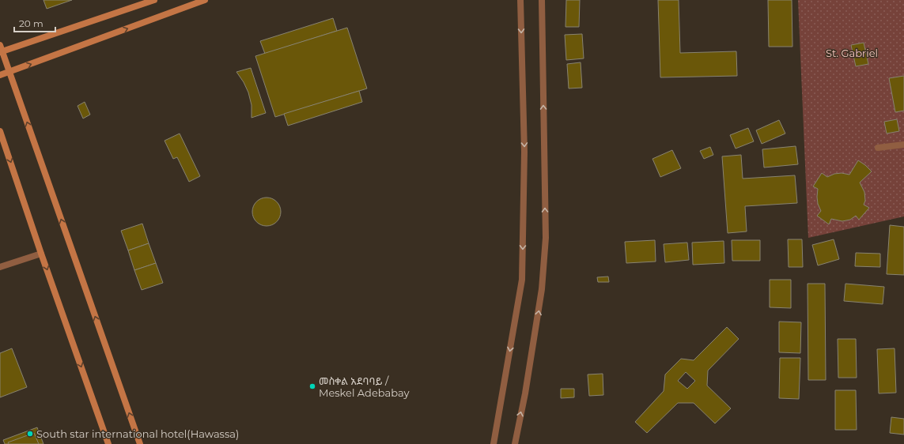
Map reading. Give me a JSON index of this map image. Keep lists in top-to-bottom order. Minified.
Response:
{"parks":["St. Gabriel"],"places":["መስቀል አደባባይ / Meskel Adebabay","South star international hotel(Hawassa)"],"scale_bar":"20 m"}
